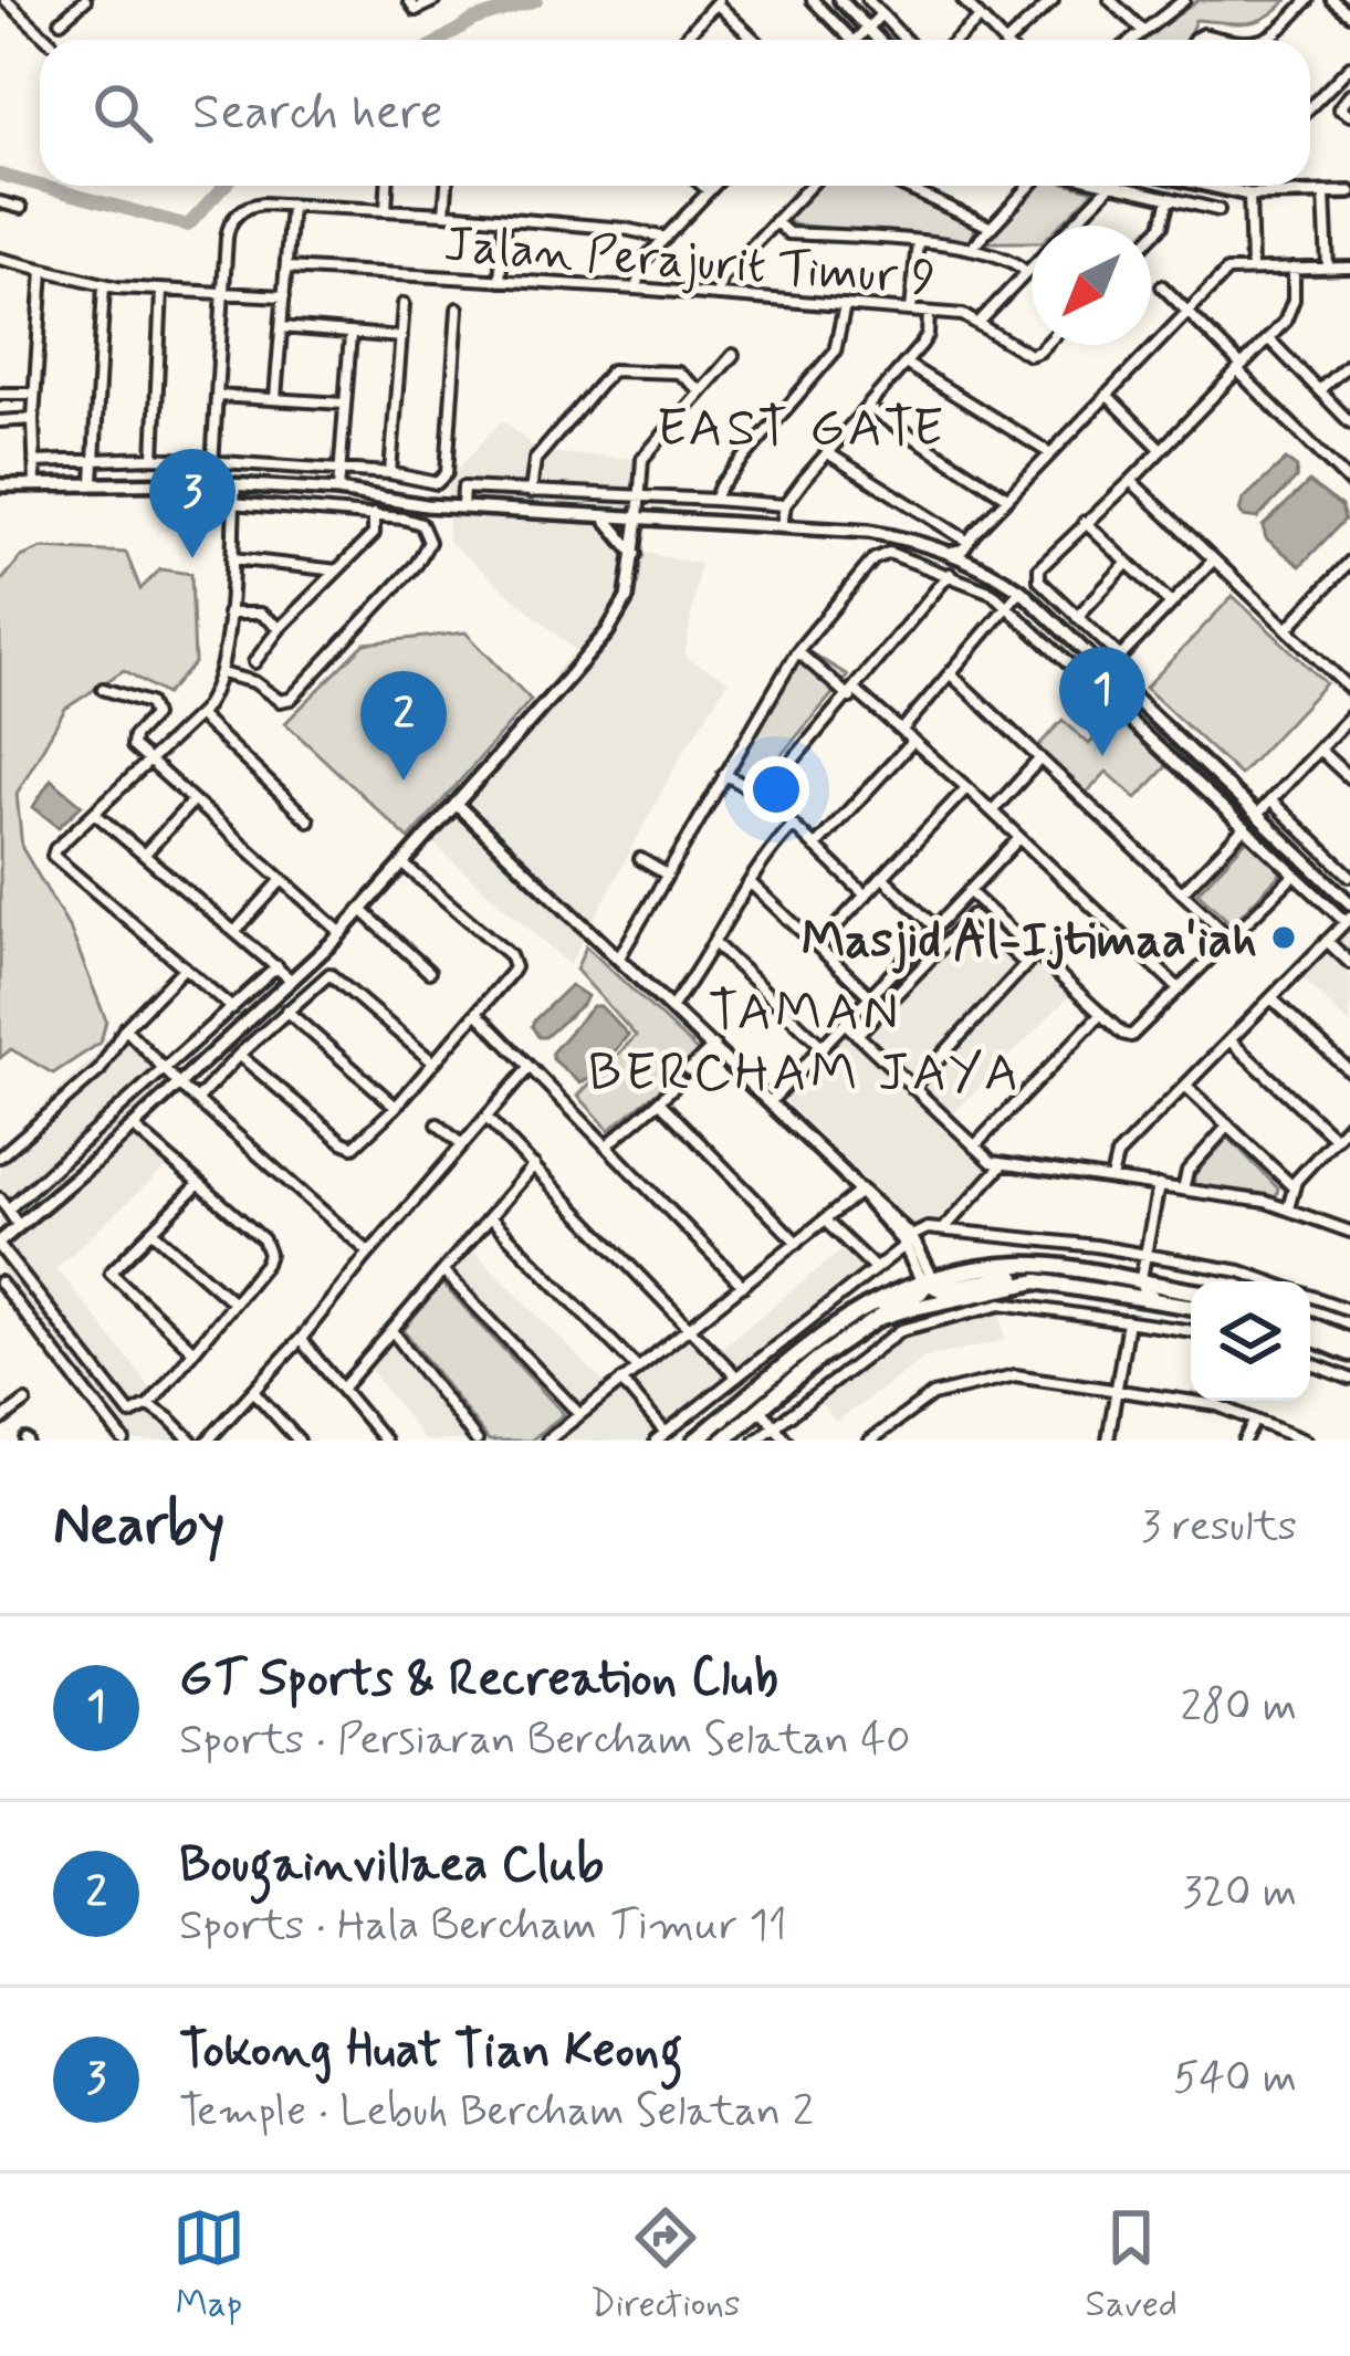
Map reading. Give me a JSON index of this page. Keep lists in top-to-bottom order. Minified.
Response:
{"streets":{"street":["Jalan Perajurit Timur 9"]},"districts":["EAST GATE","TAMAN BERCHAM JAYA"],"places":["Masjid Al-Ijtimaa'iah"],"north":"bottom left","page":{"search":"Search here","pins":["3","1","2"],"heading":["Nearby","3 results"],"list":[{"mark":"1","name":"GT Sports & Recreation Club","note":"Sports · Persiaran Bercham Selatan 40","value":"280 m"},{"mark":"2","name":"Bougainvillaea Club","note":"Sports · Hala Bercham Timur 11","value":"320 m"},{"mark":"3","name":"Tokong Huat Tian Keong","note":"Temple · Lebuh Bercham Selatan 2","value":"540 m"}],"nav":["Map","Directions","Saved"]}}
